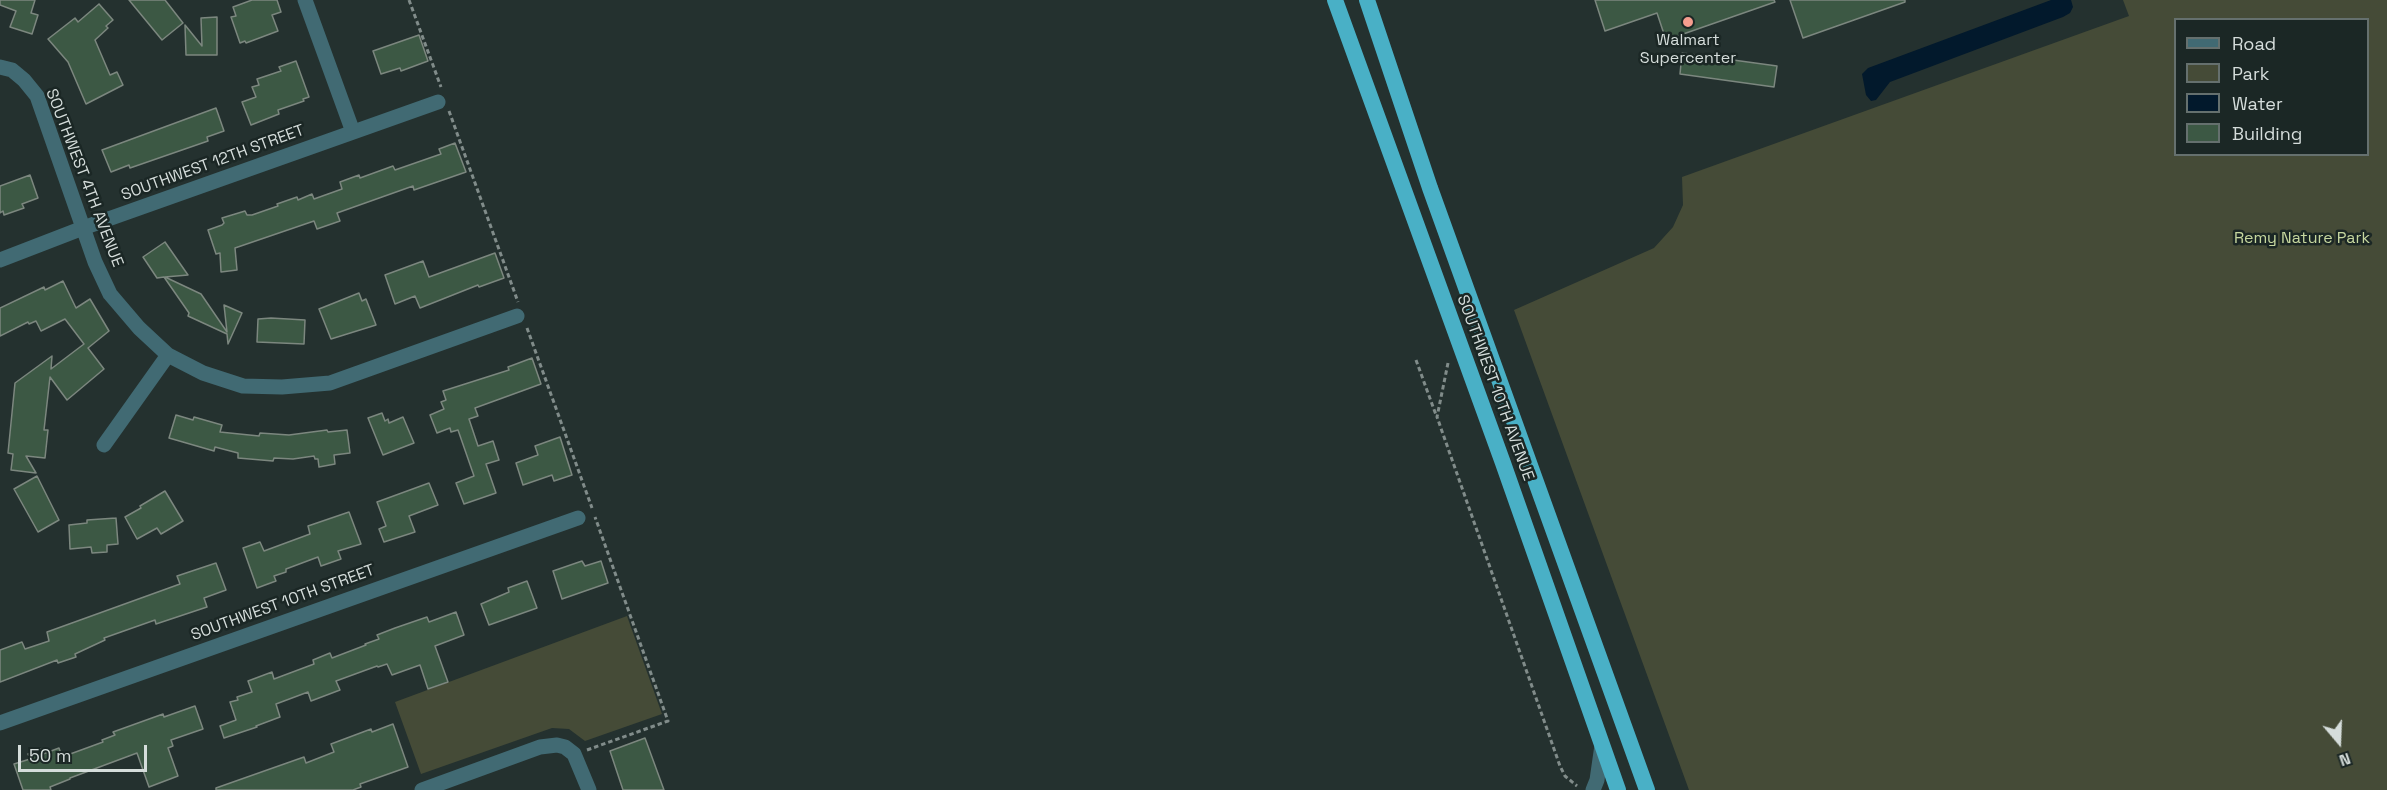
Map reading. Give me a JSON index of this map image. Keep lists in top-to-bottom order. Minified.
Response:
{"streets":{"highway":["SOUTHWEST 10TH AVENUE"],"street":["SOUTHWEST 12TH STREET","SOUTHWEST 4TH AVENUE","SOUTHWEST 10TH STREET"]},"crossings":[["SOUTHWEST 12TH STREET","SOUTHWEST 4TH AVENUE"]],"parks":["Remy Nature Park"],"places":["Walmart Supercenter"],"legend":["Road","Park","Water","Building"],"scale_bar":"50 m","north":"bottom"}
